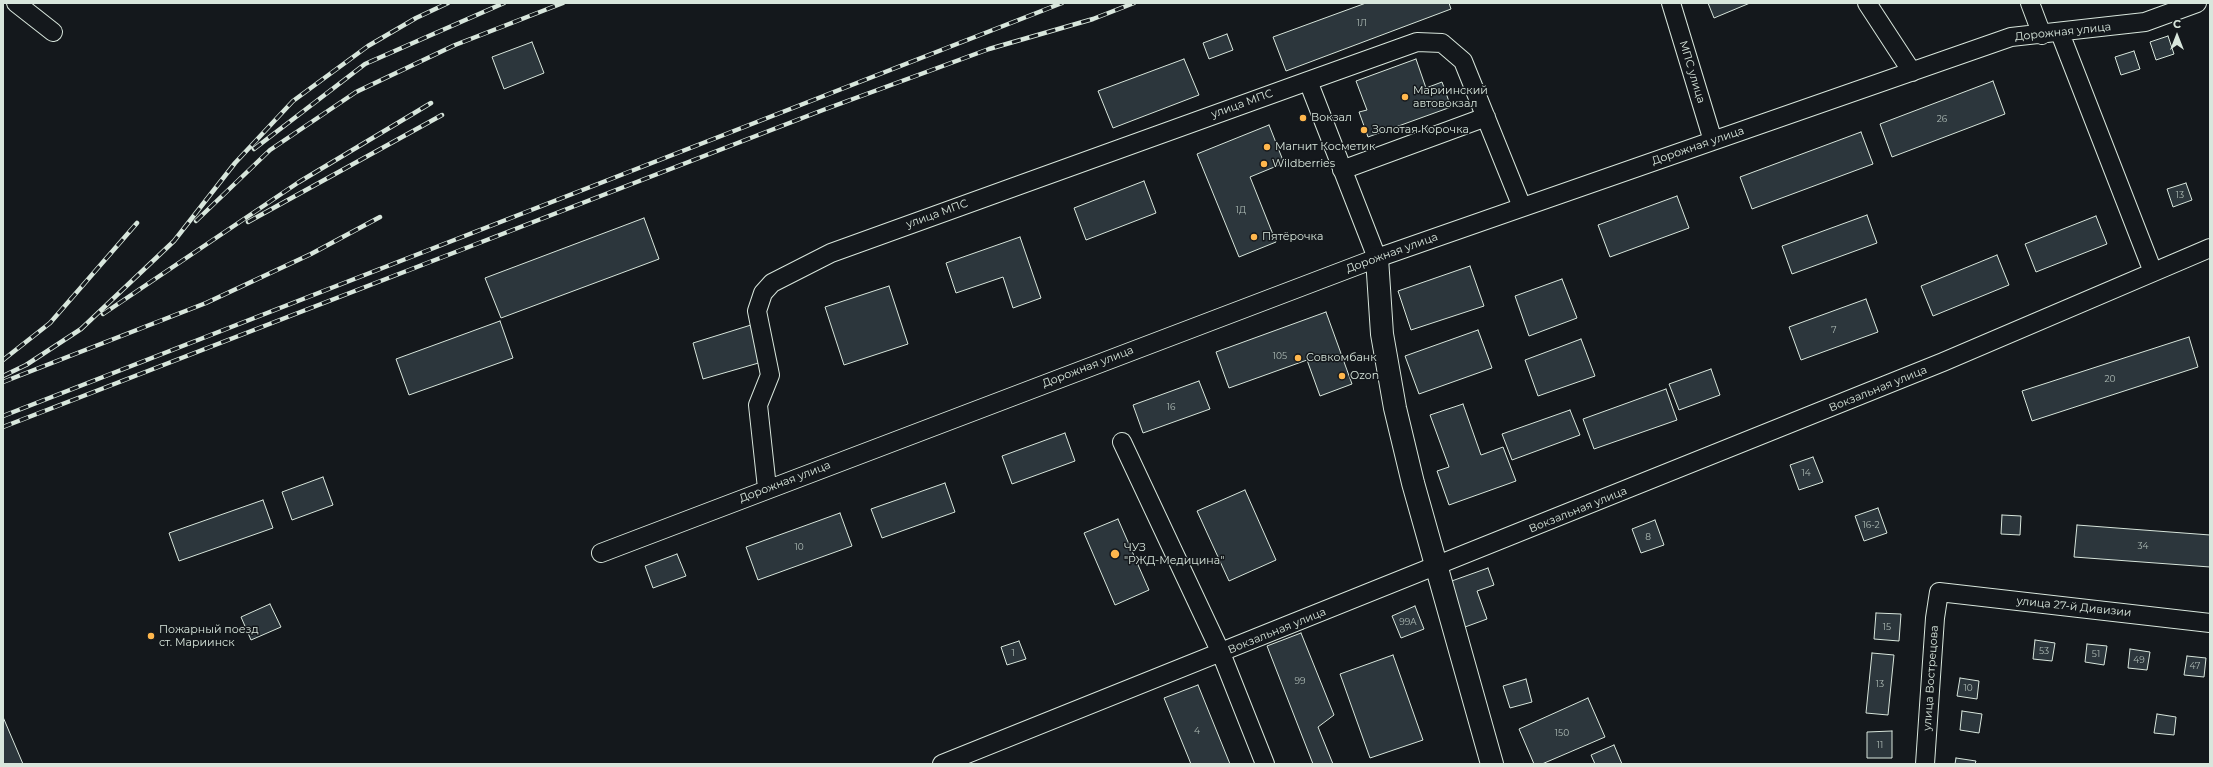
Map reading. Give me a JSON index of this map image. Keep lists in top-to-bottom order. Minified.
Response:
{"streets":{"street":["Дорожная улица","МПС улица","улица МПС","Вокзальная улица","улица 27-й Дивизии","улица Вострецова"]},"crossings":[["Дорожная улица","МПС улица"],["Дорожная улица","улица МПС"],["улица 27-й Дивизии","улица Вострецова"]],"places":["Мариинский автовокзал","Вокзал","Золотая Корочка","Магнит Косметик","Wildberries","Пятёрочка","Совкомбанк","Ozon","ЧУЗ \"РЖД-Медицина\"","Пожарный поезд ст. Мариинск"],"house_numbers":["1Л","26","13","1Д","7","105","20","16","14","16-2","8","34","10","99А","15","53","1","51","49","47","99","13","10","4","150","11"],"north":"top"}
